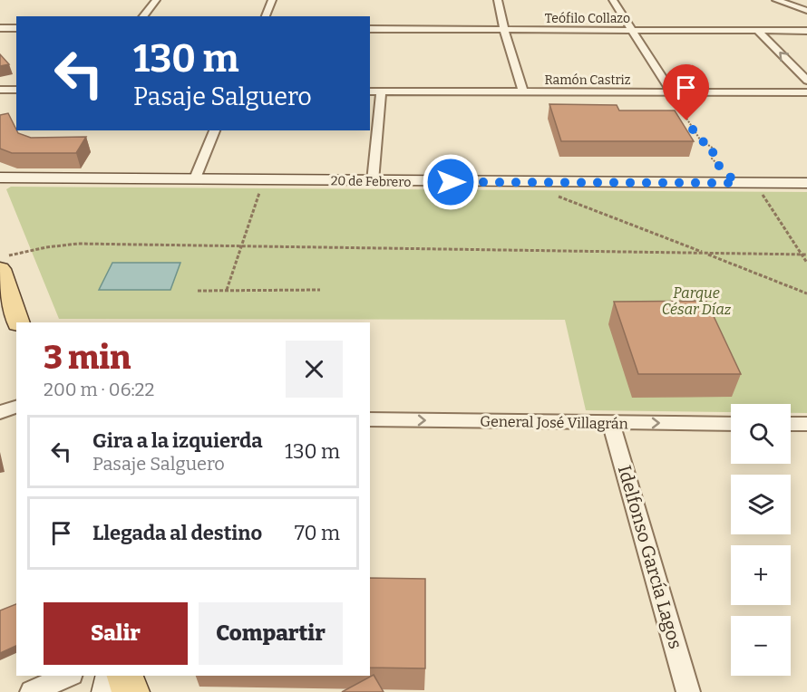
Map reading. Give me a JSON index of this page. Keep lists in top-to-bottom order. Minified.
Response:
{"streets":{"main road":["20 de Febrero"],"street":["Teófilo Collazo","Ramón Castriz","General José Villagrán","Idelfonso García Lagos"]},"crossings":[["General José Villagrán","Idelfonso García Lagos"]],"one_way":["General José Villagrán"],"parks":["Parque César Díaz"],"page":{"turn":["130 m","Pasaje Salguero"],"heading":["3 min","200 m · 06:22"],"map_buttons":["+","−"],"list":[{"name":"Gira a la izquierda","note":"Pasaje Salguero","value":"130 m"},{"name":"Llegada al destino","value":"70 m"}],"buttons":["Salir","Compartir"]}}
